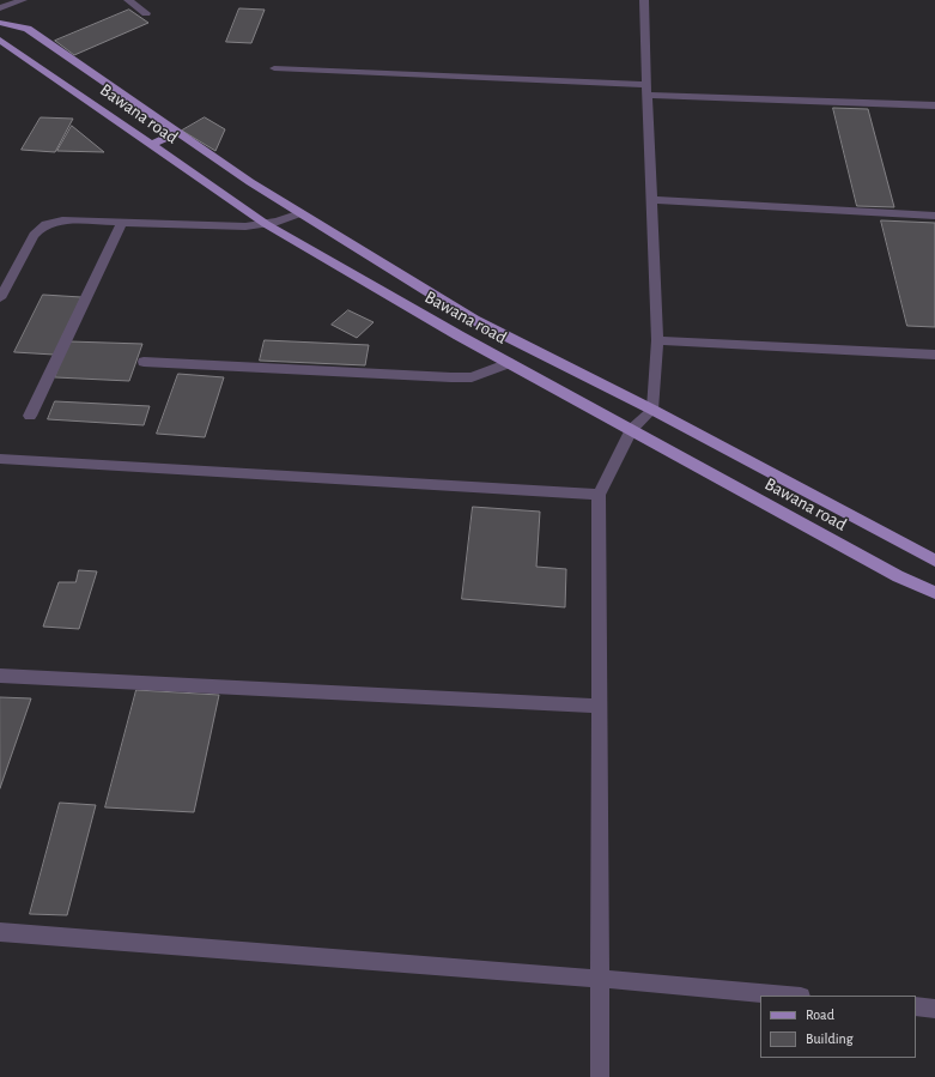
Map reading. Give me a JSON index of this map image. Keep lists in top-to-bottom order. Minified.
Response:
{"streets":{"main road":["Bawana road"]},"legend":["Road","Building"]}
